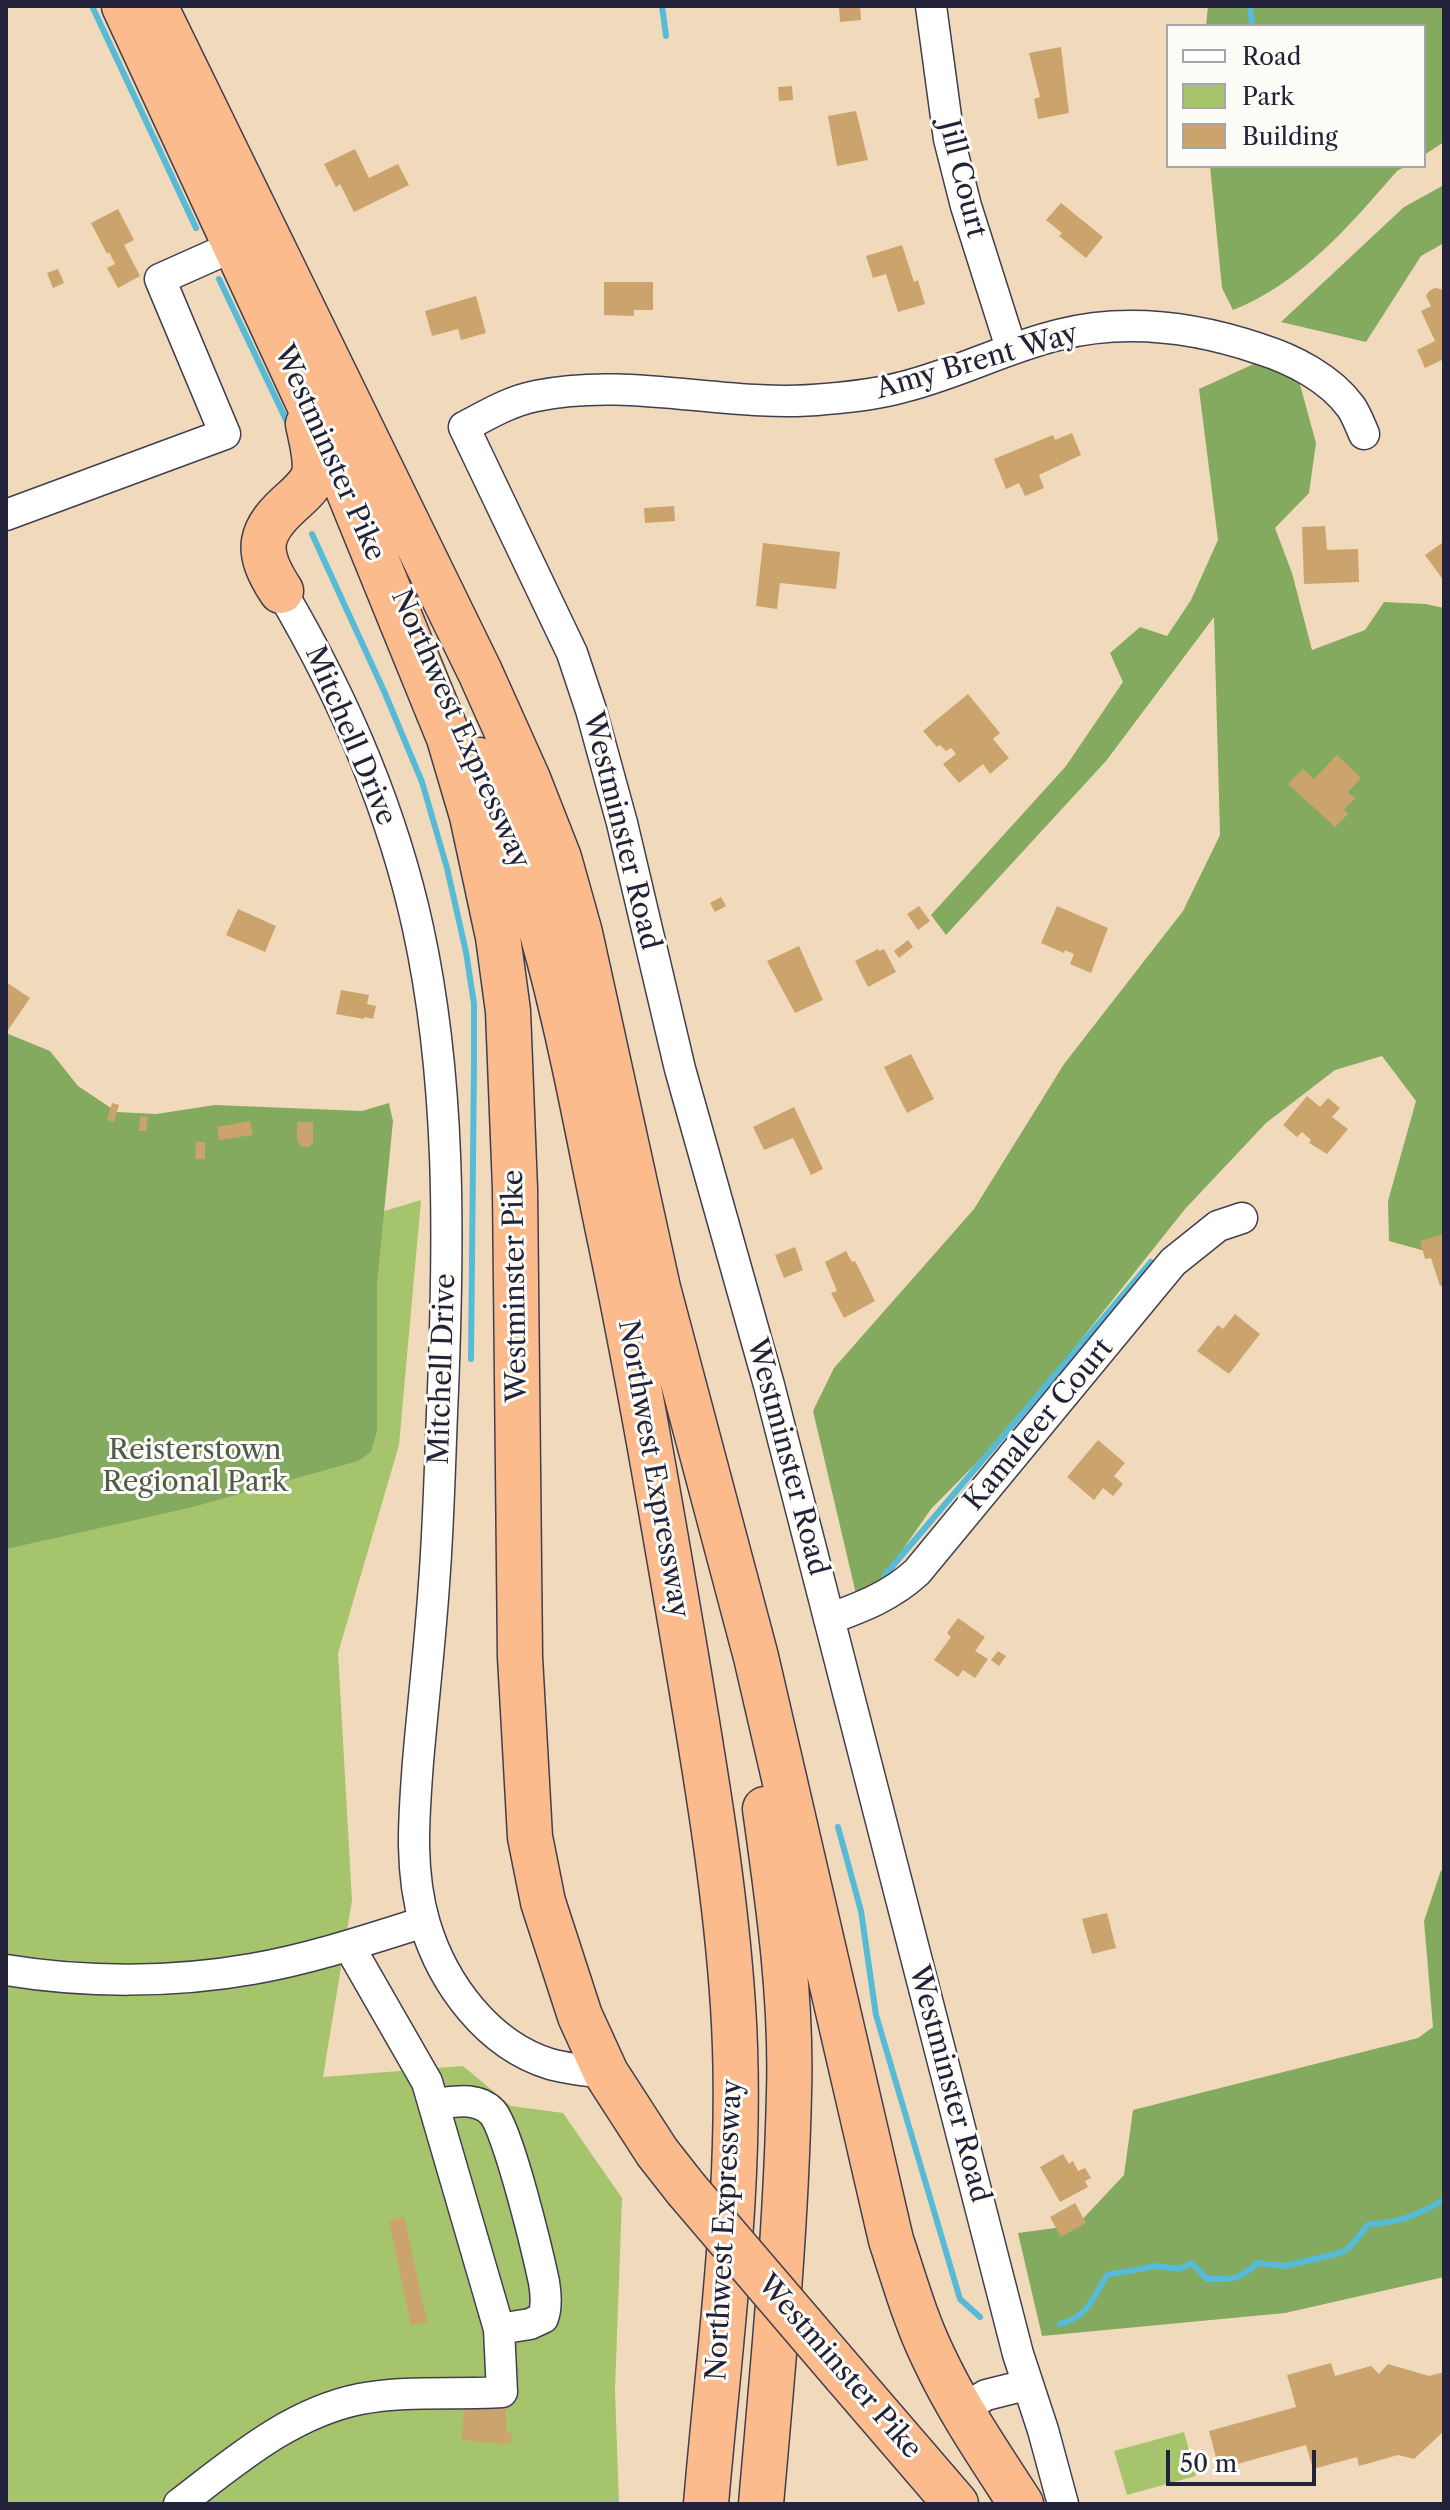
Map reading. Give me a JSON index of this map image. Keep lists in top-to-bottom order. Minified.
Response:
{"streets":{"highway":["Westminster Pike","Northwest Expressway"],"street":["Jill Court","Amy Brent Way","Mitchell Drive","Westminster Road","Kamaleer Court"]},"crossings":[["Jill Court","Amy Brent Way"],["Amy Brent Way","Westminster Road"],["Westminster Pike","Northwest Expressway"],["Westminster Pike","Mitchell Drive"],["Westminster Road","Kamaleer Court"]],"parks":["Reisterstown Regional Park"],"legend":["Road","Park","Building"],"scale_bar":"50 m"}
